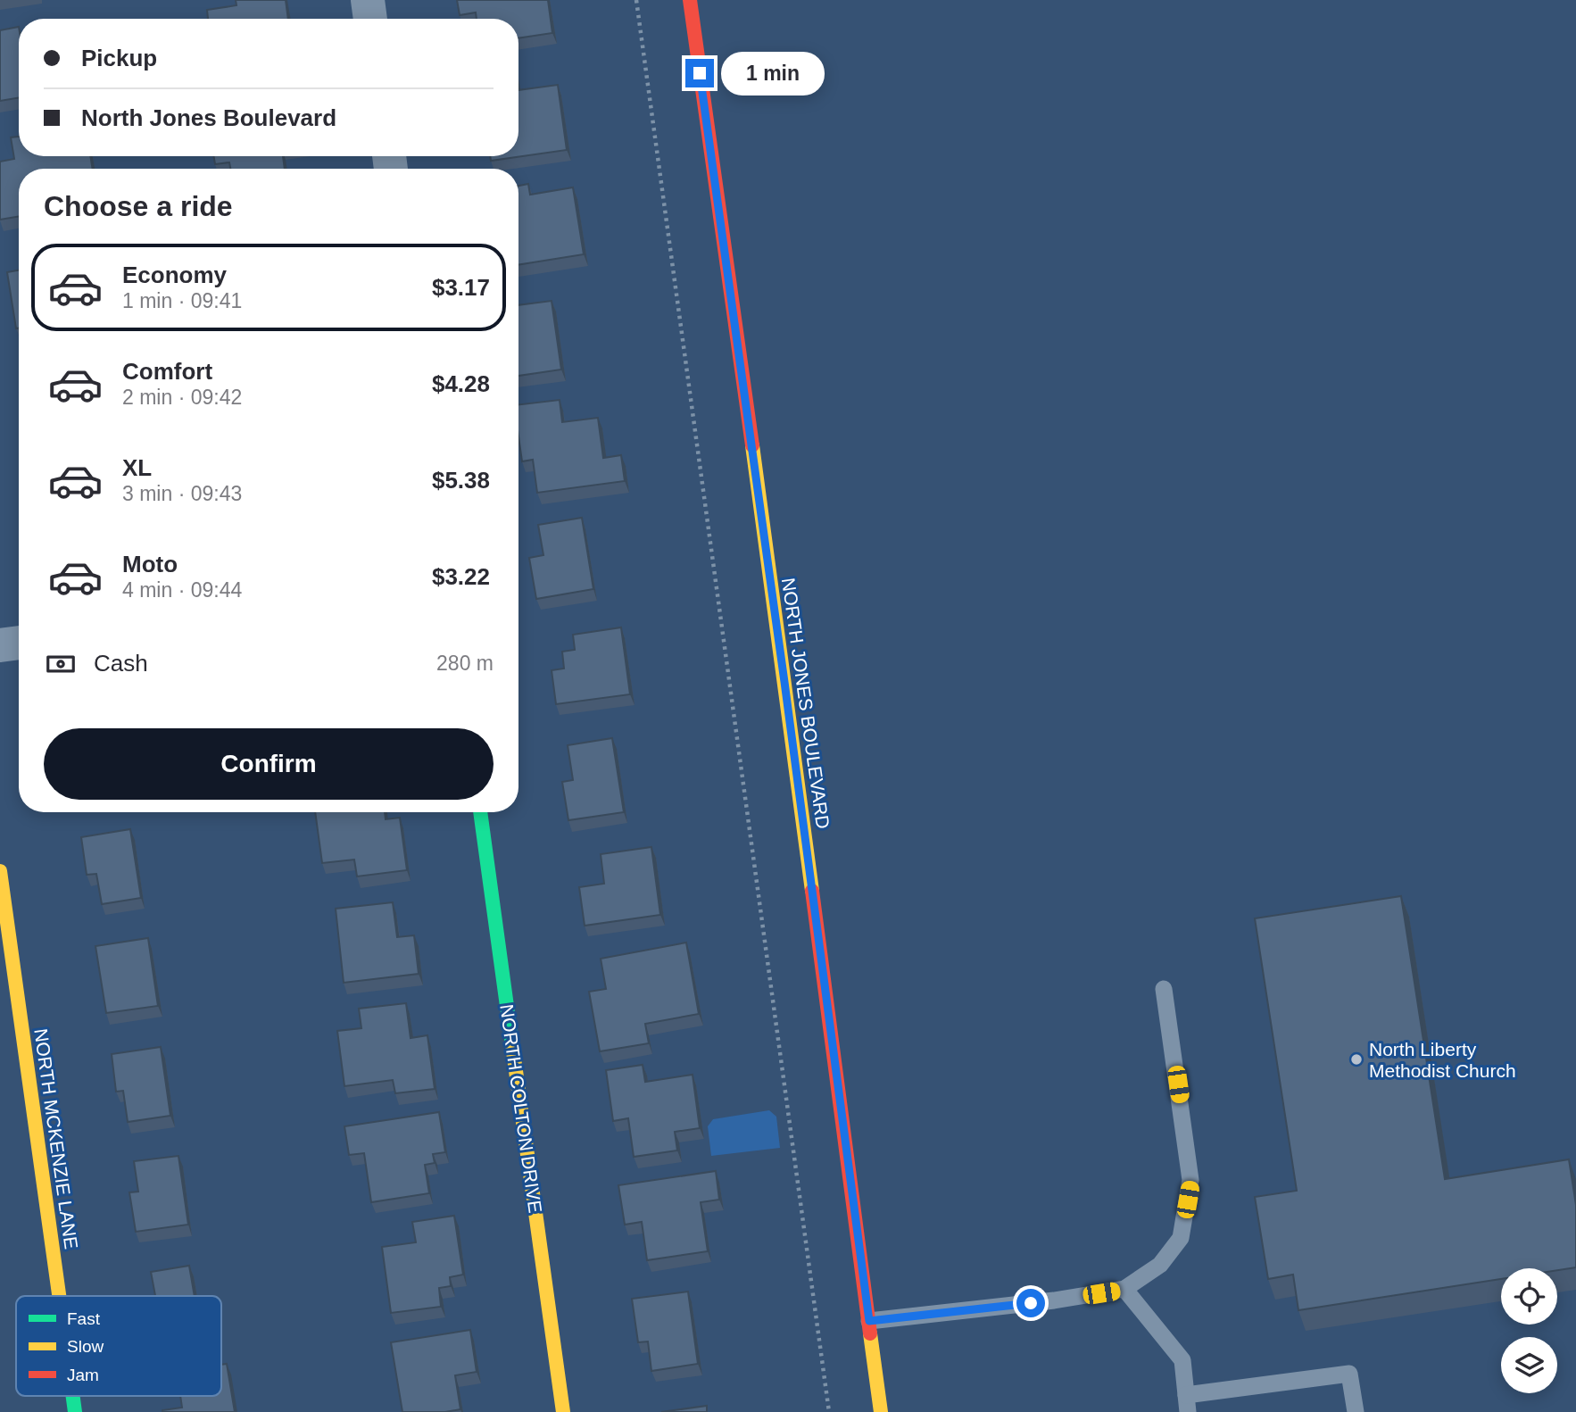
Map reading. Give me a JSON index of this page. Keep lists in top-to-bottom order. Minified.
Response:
{"streets":{"street":["NORTH JONES BOULEVARD","NORTH COLTON DRIVE","NORTH MCKENZIE LANE"]},"places":["North Liberty Methodist Church"],"legend":["Fast","Slow","Jam"],"page":{"banner":["Pickup","North Jones Boulevard"],"bubble":"1 min","heading":"Choose a ride","list":[{"name":"Economy","note":"1 min · 09:41","value":"$3.17"},{"name":"Comfort","note":"2 min · 09:42","value":"$4.28"},{"name":"XL","note":"3 min · 09:43","value":"$5.38"},{"name":"Moto","note":"4 min · 09:44","value":"$3.22"}],"pay":["Cash","280 m"],"buttons":"Confirm"}}
